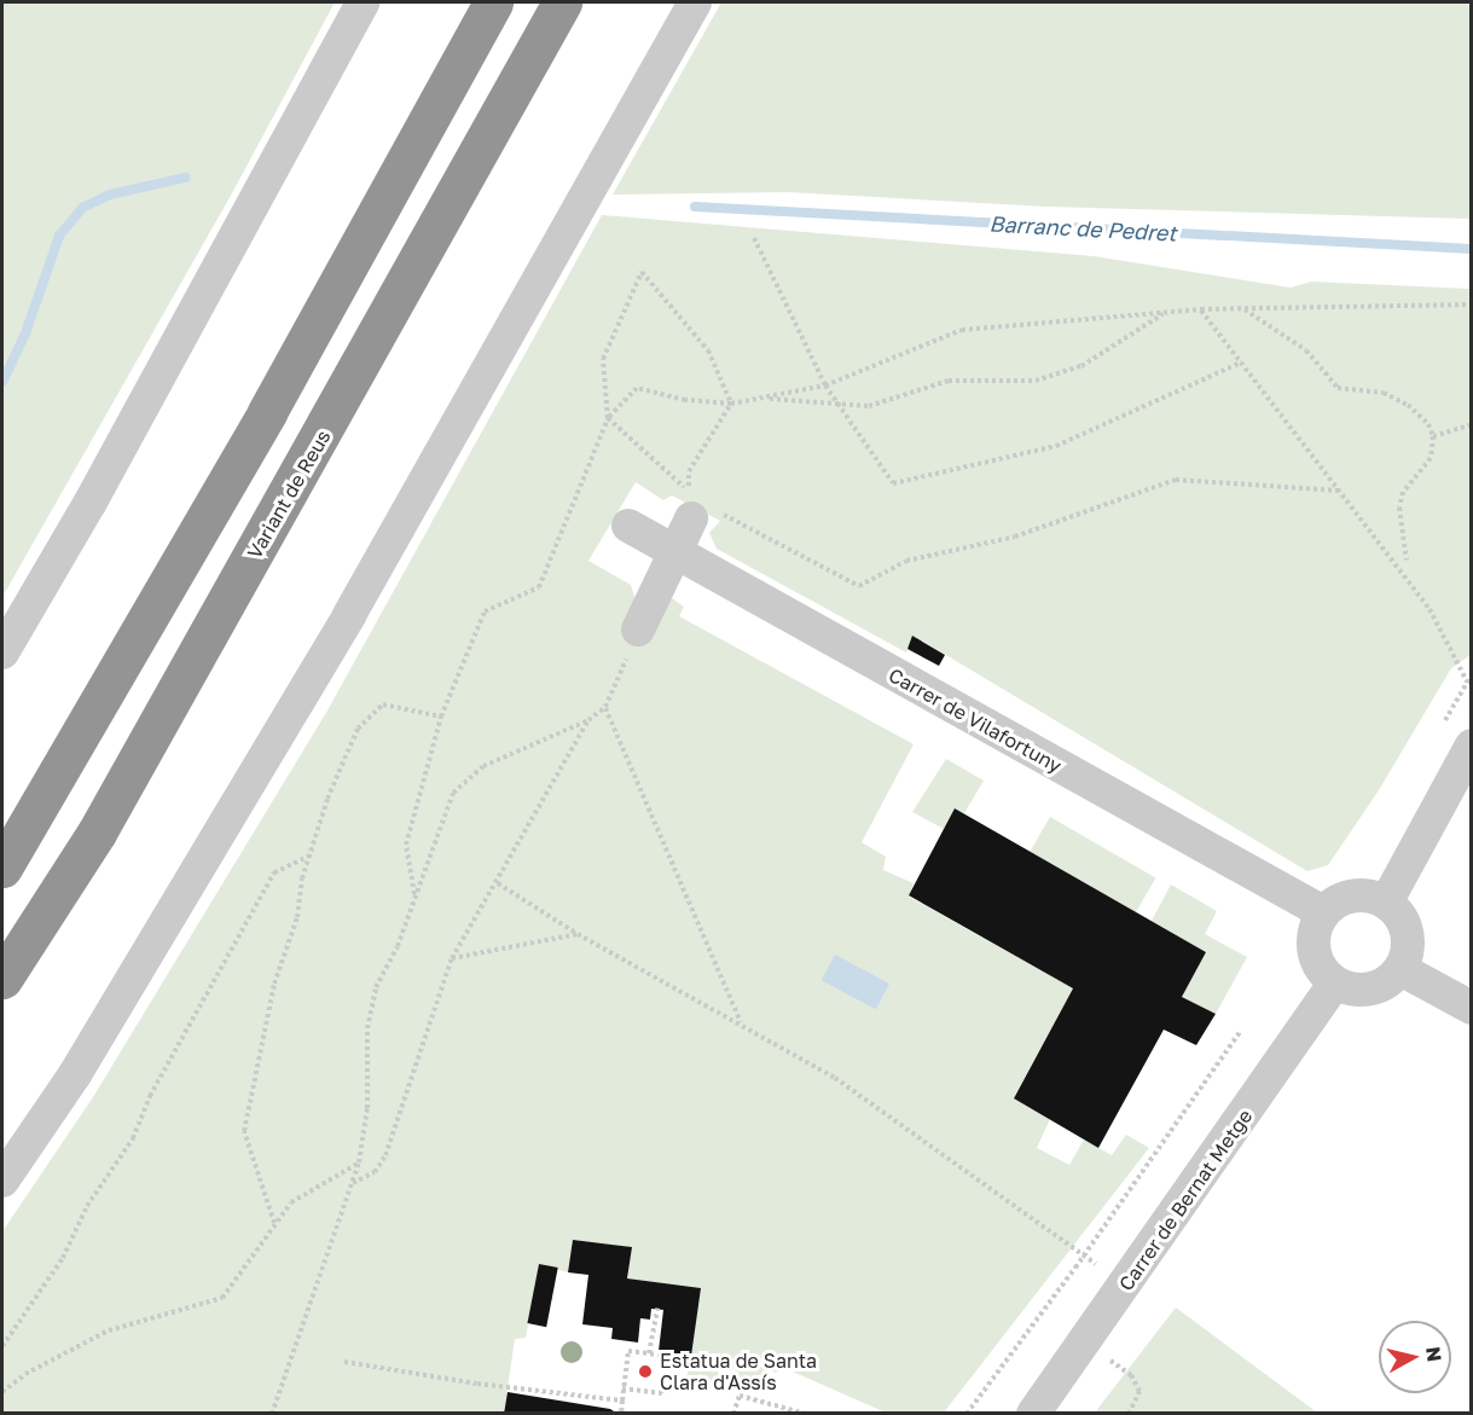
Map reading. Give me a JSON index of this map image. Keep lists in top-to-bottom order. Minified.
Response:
{"streets":{"highway":["Variant de Reus"],"street":["Carrer de Vilafortuny","Carrer de Bernat Metge"]},"crossings":[["Carrer de Vilafortuny","Carrer de Bernat Metge"]],"water":["Barranc de Pedret"],"places":["Estatua de Santa Clara d'Assís"],"north":"right"}
